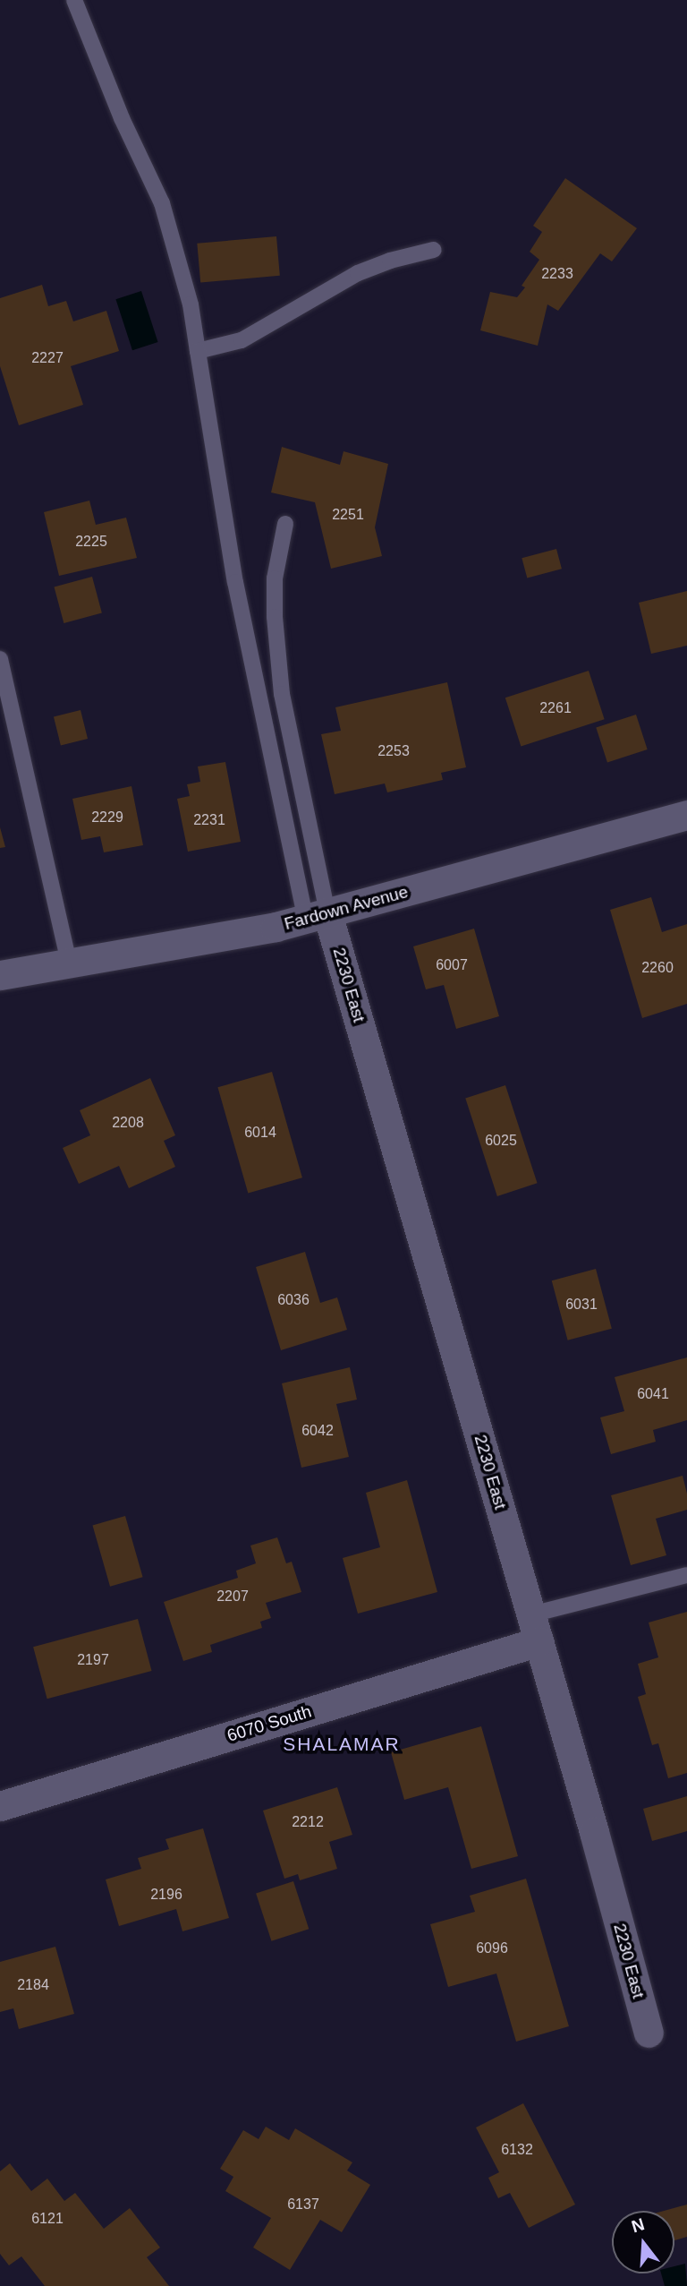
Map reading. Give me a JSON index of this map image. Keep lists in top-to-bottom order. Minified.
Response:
{"streets":{"street":["Fardown Avenue","2230 East","6070 South"]},"crossings":[["Fardown Avenue","2230 East"],["2230 East","6070 South"]],"districts":["SHALAMAR"],"house_numbers":["2233","2227","2251","2225","2261","2253","2229","2231","6007","2260","2208","6014","6025","6036","6031","6041","6042","2207","2197","2212","2196","6096","2184","6132","6137","6121"],"north":"top"}
